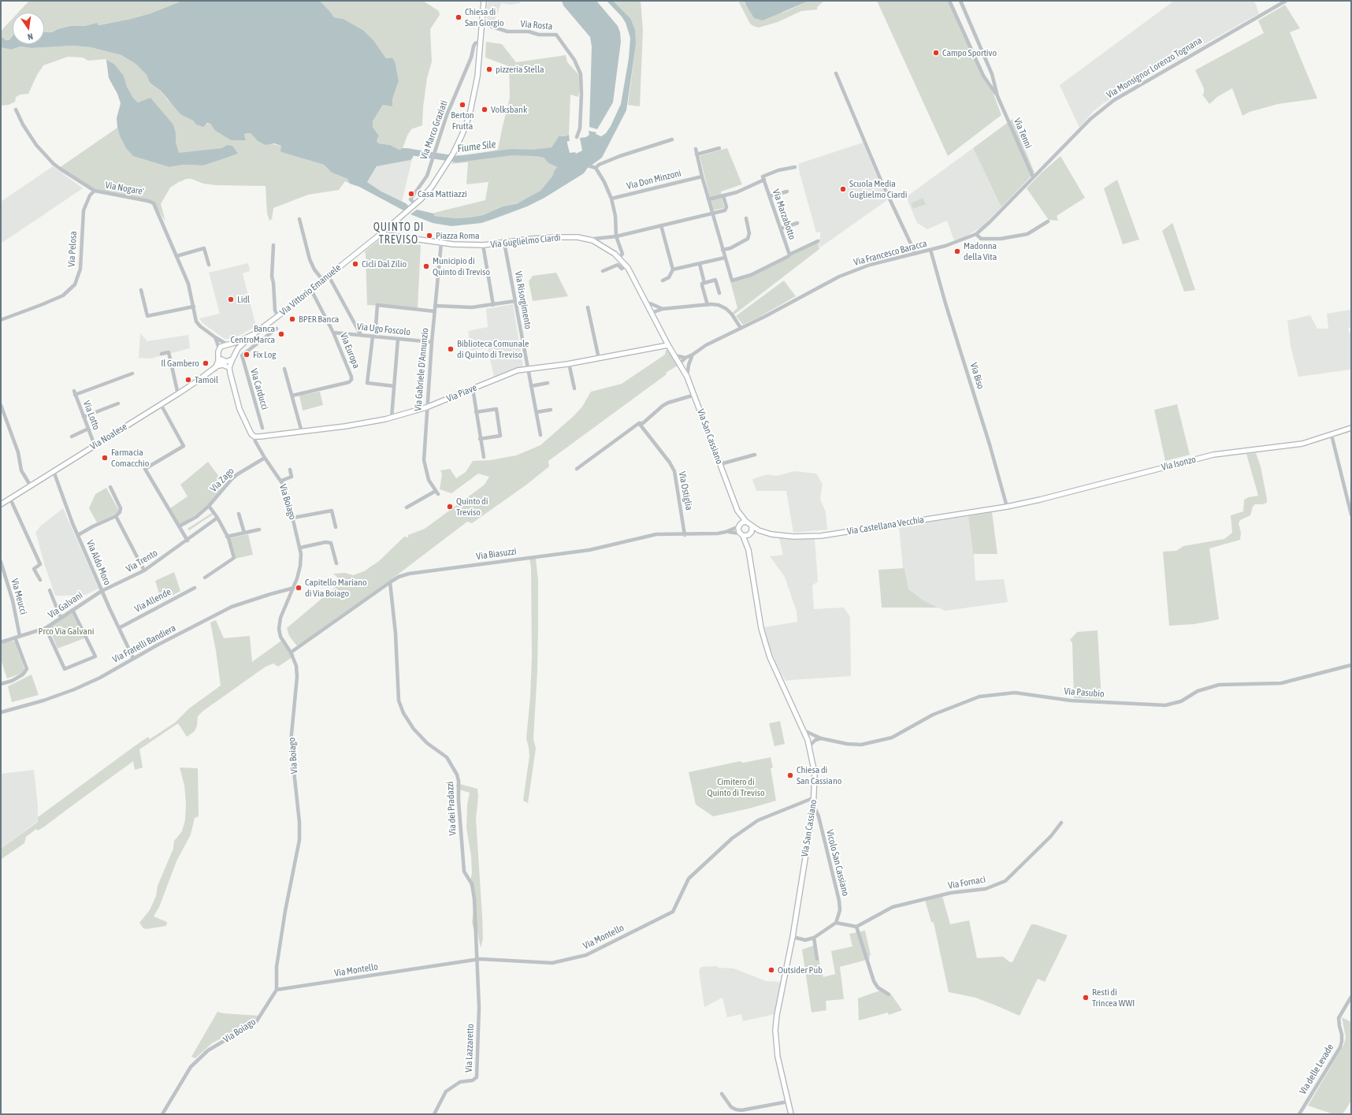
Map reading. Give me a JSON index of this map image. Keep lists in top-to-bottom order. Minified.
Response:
{"streets":{"main road":["Via Guglielmo Ciardi","Via Vittorio Emanuele","Via Piave","Via Noalese","Via San Cassiano","Via Isonzo","Via Boiago","Via Castellana Vecchia"],"street":["Via Rosta","Via Monsignor Lorenzo Tognana","Via Marco Graziati","Via Tenni","Via Don Minzoni","Via Nogare'","Via Marzabotto","Via Pelosa","Via Francesco Baracca","Via Risorgimento","Via Ugo Foscolo","Via Europa","Via Gabriele D'Annunzio","Via Biso","Via Carducci","Via Lotto","Via Zago","Via Ostiglia","Via Biasuzzi","Via Trento","Via Aldo Moro","Via Meucci","Via Allende","Via Galvani","Via Fratelli Bandiera","Via Pasubio","Via dei Pradazzi","Vicolo San Cassiano","Via Fornaci","Via Montello","Via Lazzaretto","Via delle Levade"]},"crossings":[["Via Rosta","Via Vittorio Emanuele"],["Via Monsignor Lorenzo Tognana","Via Francesco Baracca"],["Via Marco Graziati","Via Vittorio Emanuele"],["Via Tenni","Via Francesco Baracca"],["Via Nogare'","Via Pelosa"],["Via Nogare'","Via Vittorio Emanuele"],["Via Nogare'","Via Noalese"],["Via Nogare'","Via Boiago"],["Via Guglielmo Ciardi","Via Francesco Baracca"],["Via Guglielmo Ciardi","Via Vittorio Emanuele"],["Via Guglielmo Ciardi","Via Risorgimento"],["Via Guglielmo Ciardi","Via Gabriele D'Annunzio"],["Via Guglielmo Ciardi","Via Piave"],["Via Guglielmo Ciardi","Via San Cassiano"],["Via Francesco Baracca","Via Biso"],["Via Francesco Baracca","Via San Cassiano"],["Via Vittorio Emanuele","Via Europa"],["Via Vittorio Emanuele","Via Carducci"],["Via Vittorio Emanuele","Via Noalese"],["Via Vittorio Emanuele","Via Boiago"],["Via Risorgimento","Via Piave"],["Via Ugo Foscolo","Via Europa"],["Via Ugo Foscolo","Via Gabriele D'Annunzio"],["Via Gabriele D'Annunzio","Via Piave"],["Via Biso","Via Isonzo"],["Via Biso","Via Castellana Vecchia"],["Via Piave","Via Boiago"],["Via Lotto","Via Noalese"],["Via Noalese","Via Boiago"],["Via Noalese","Via Aldo Moro"],["Via San Cassiano","Via Castellana Vecchia"],["Via San Cassiano","Via Biasuzzi"],["Via San Cassiano","Via Pasubio"],["Via San Cassiano","Vicolo San Cassiano"],["Via San Cassiano","Via Montello"],["Via Isonzo","Via Castellana Vecchia"],["Via Zago","Via Boiago"],["Via Ostiglia","Via Biasuzzi"],["Via Boiago","Via Biasuzzi"],["Via Boiago","Via Fratelli Bandiera"],["Via Boiago","Via Montello"],["Via Castellana Vecchia","Via Biasuzzi"],["Via Biasuzzi","Via dei Pradazzi"],["Via Trento","Via Aldo Moro"],["Via Trento","Via Galvani"],["Via Aldo Moro","Via Allende"],["Via Aldo Moro","Via Galvani"],["Via Aldo Moro","Via Fratelli Bandiera"],["Via Meucci","Via Galvani"],["Via dei Pradazzi","Via Montello"],["Via dei Pradazzi","Via Lazzaretto"],["Via Montello","Via Lazzaretto"]],"districts":["QUINTO DI TREVISO"],"water":["Fiume Sile"],"parks":["Prco Via Galvani","Cimitero di Quinto di Treviso"],"places":["Chiesa di San Giorgio","Campo Sportivo","pizzeria Stella","Berton Frutta","Volksbank","Scuola Media Guglielmo Ciardi","Casa Mattiazzi","Piazza Roma","Madonna della Vita","Cicli Dal Zilio","Municipio di Quinto di Treviso","Lidl","BPER Banca","Banca CentroMarca","Biblioteca Comunale di Quinto di Treviso","Fix Log","Il Gambero","Tamoil","Farmacia Comacchio","Quinto di Treviso","Capitello Mariano di Via Boiago","Chiesa di San Cassiano","Outsider Pub","Resti di Trincea WWI"],"north":"bottom"}
